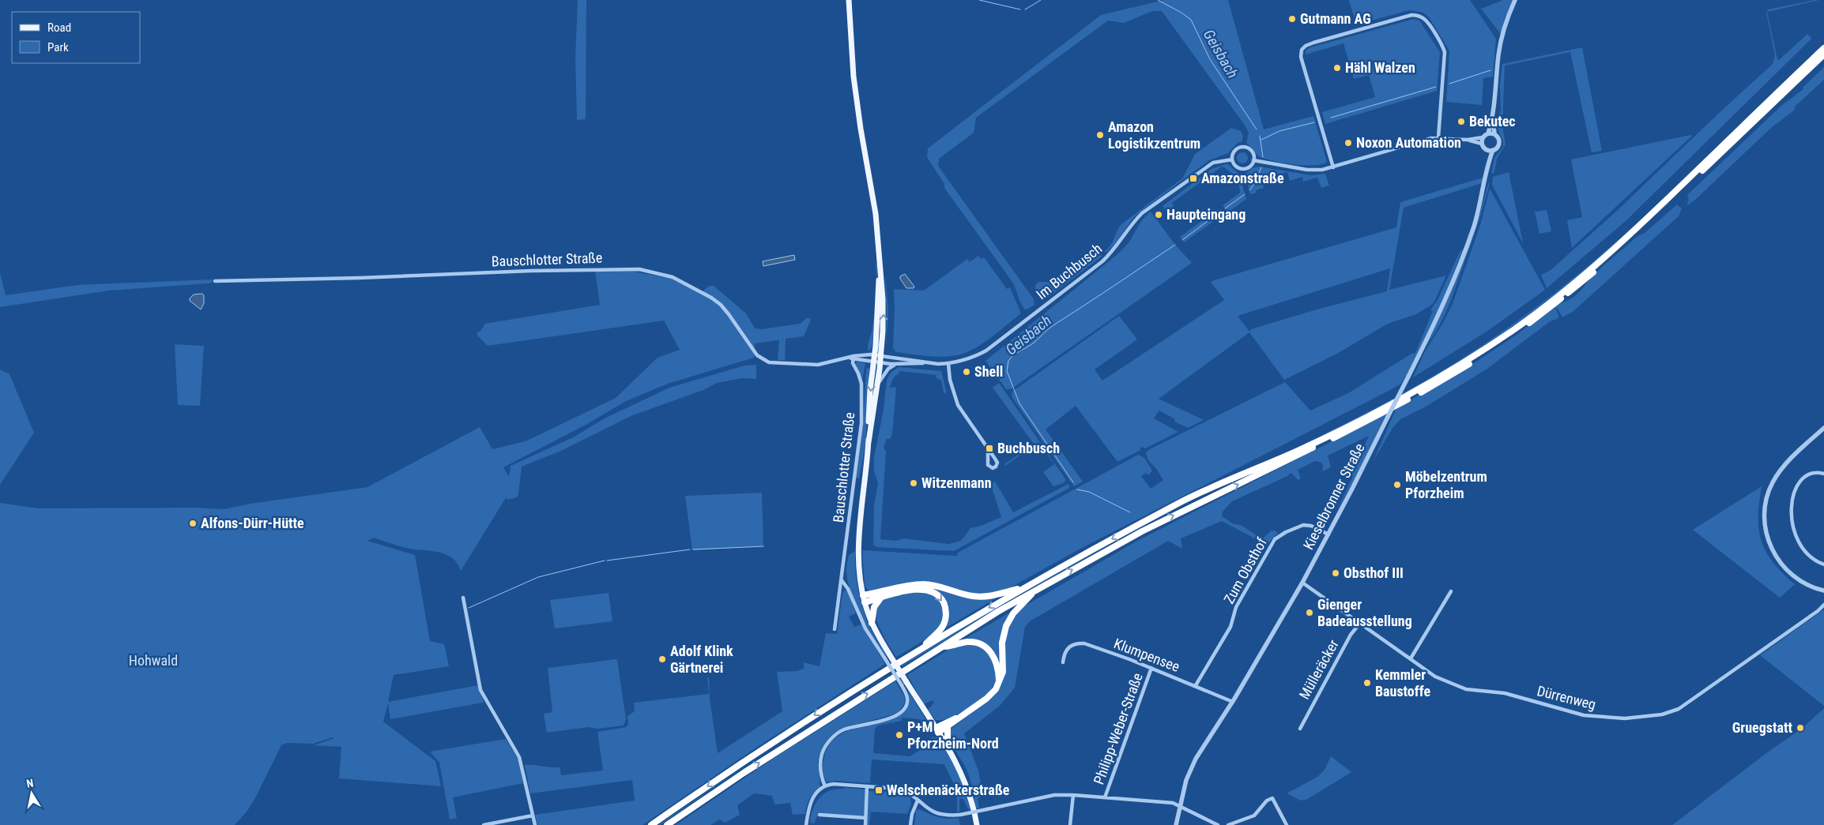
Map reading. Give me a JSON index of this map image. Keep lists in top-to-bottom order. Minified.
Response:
{"streets":{"street":["Bauschlotter Straße","Im Buchbusch","Kieselbronner Straße","Zum Obsthof","Klumpensee","Mülleräcker","Dürrenweg","Philipp-Weber-Straße"]},"crossings":[["Bauschlotter Straße","Im Buchbusch"],["Kieselbronner Straße","Zum Obsthof"],["Kieselbronner Straße","Klumpensee"],["Kieselbronner Straße","Dürrenweg"],["Zum Obsthof","Klumpensee"],["Klumpensee","Philipp-Weber-Straße"],["Mülleräcker","Dürrenweg"]],"water":["Geisbach"],"parks":["Hohwald"],"places":{"other":["Gutmann AG","Hähl Walzen","Bekutec","Amazon Logistikzentrum","Noxon Automation","Haupteingang","Shell","Witzenmann","Möbelzentrum Pforzheim","Alfons-Dürr-Hütte","Obsthof III","Gienger Badeausstellung","Adolf Klink Gärtnerei","Kemmler Baustoffe","Gruegstatt","P+M Pforzheim-Nord"],"transit":["Amazonstraße","Buchbusch","Welschenäckerstraße"]},"legend":["Road","Park"],"north":"top"}
